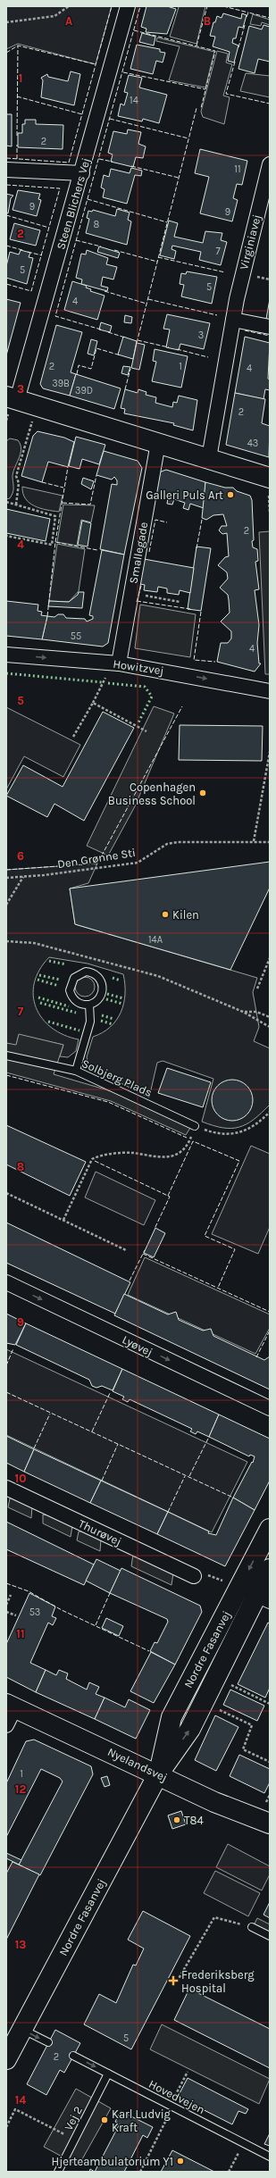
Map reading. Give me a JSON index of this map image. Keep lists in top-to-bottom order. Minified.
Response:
{"streets":{"street":["Steen Blichers Vej","Virginiavej","Smallegade","Howitzvej","Lyøvej","Thurøvej","Nordre Fasanvej","Nyelandsvej"],"lane":["Solbjerg Plads","Hovedvejen","Vej 2"],"path":["Den Grønne Sti"]},"crossings":[["Smallegade","Howitzvej"],["Nordre Fasanvej","Nyelandsvej"],["Hovedvejen","Vej 2"]],"one_way":["Howitzvej","Lyøvej"],"places":{"other":["Galleri Puls Art","Copenhagen Business School","Kilen","T84","Karl Ludvig Kraft","Hjerteambulatorium Y1"],"health":["Frederiksberg Hospital"]},"house_numbers":["14","2","11","9","9","8","7","5","5","4","3","2","1","4","39B","39D","2","43","2","55","4","14A","53","1","5","2"],"grid":{"columns":["A","B"],"rows":["1","2","3","4","5","6","7","8","9","10","11","12","13","14"]}}
